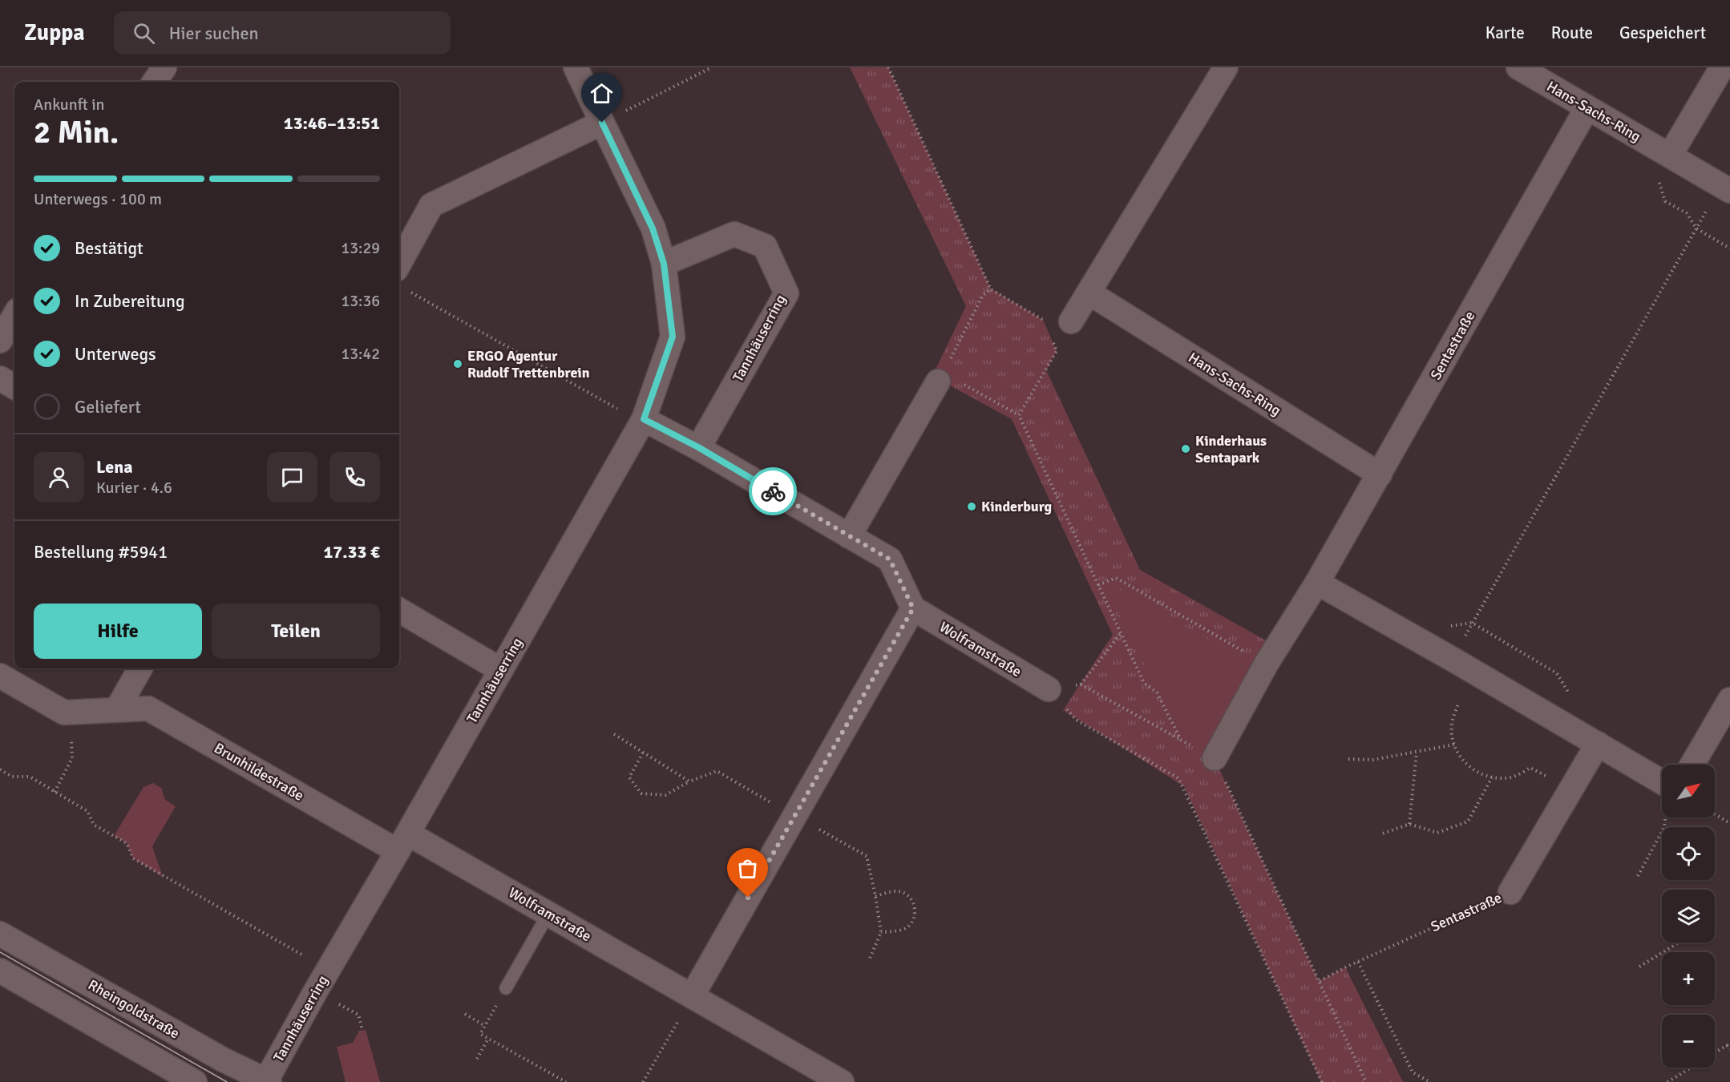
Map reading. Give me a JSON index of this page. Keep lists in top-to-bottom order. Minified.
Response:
{"streets":{"street":["Hans-Sachs-Ring","Tannhäuserring","Sentastraße","Wolframstraße","Brunhildestraße","Rheingoldstraße"]},"crossings":[["Hans-Sachs-Ring","Sentastraße"],["Tannhäuserring","Wolframstraße"],["Tannhäuserring","Brunhildestraße"],["Tannhäuserring","Rheingoldstraße"],["Wolframstraße","Brunhildestraße"]],"places":["ERGO Agentur Rudolf Trettenbrein","Kinderhaus Sentapark","Kinderburg"],"north":"top right","page":{"header":"Zuppa","search":"Hier suchen","nav":["Karte","Route","Gespeichert"],"heading":["2 Min.","Ankunft in","13:46–13:51"],"panel":["Lena","Kurier · 4.6","Bestellung #5941","17.33 €"],"bar":"Unterwegs · 100 m","list":[["Bestätigt","13:29"],["In Zubereitung","13:36"],["Unterwegs","13:42"],"Geliefert"],"buttons":["Hilfe","Teilen"],"map_buttons":["+","−"]}}
